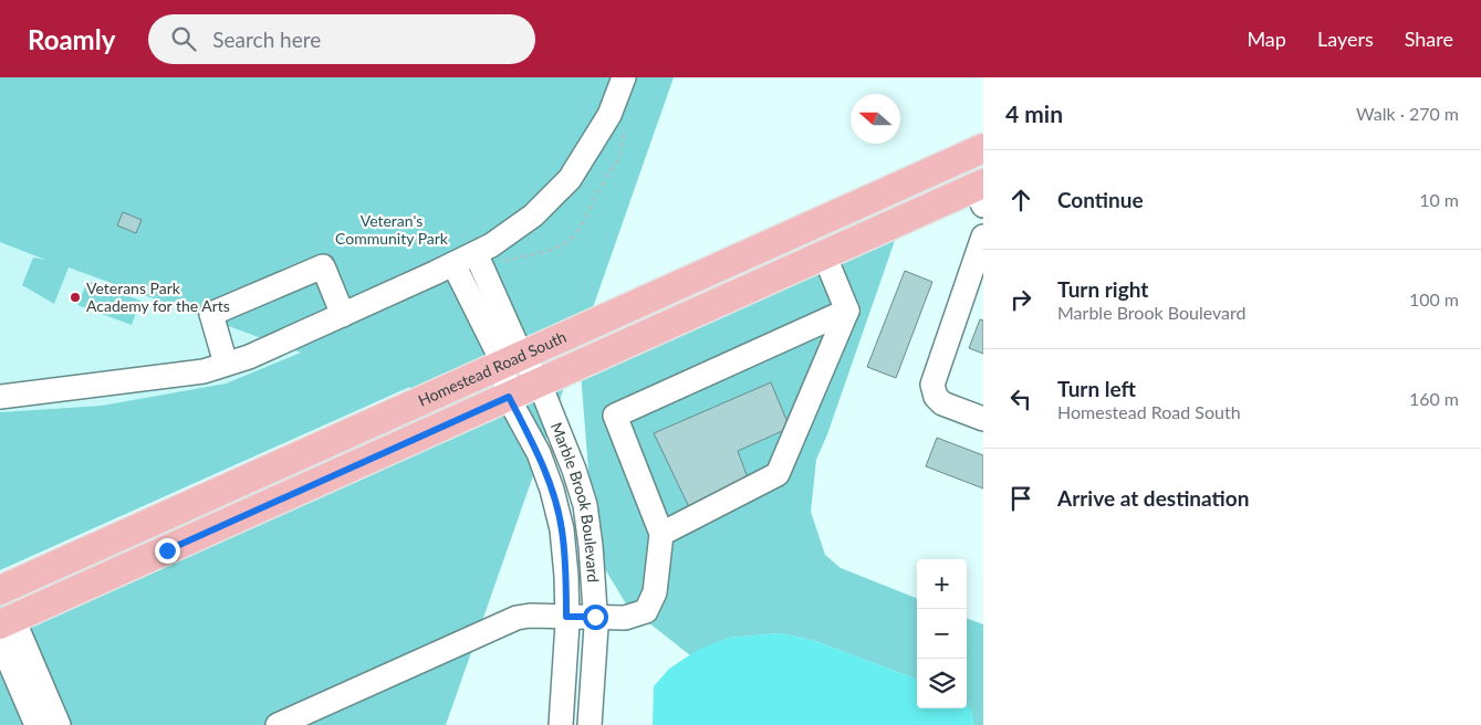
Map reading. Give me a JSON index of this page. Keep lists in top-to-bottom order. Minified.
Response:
{"streets":{"main road":["Homestead Road South"],"street":["Marble Brook Boulevard"]},"crossings":[["Homestead Road South","Marble Brook Boulevard"]],"parks":["Veteran's Community Park"],"places":["Veterans Park Academy for the Arts"],"north":"left","page":{"header":"Roamly","search":"Search here","nav":["Map","Layers","Share"],"heading":["4 min","Walk · 270 m"],"list":[["Continue","10 m"],["Turn right","Marble Brook Boulevard","100 m"],["Turn left","Homestead Road South","160 m"],"Arrive at destination"],"map_buttons":["+","−"]}}
